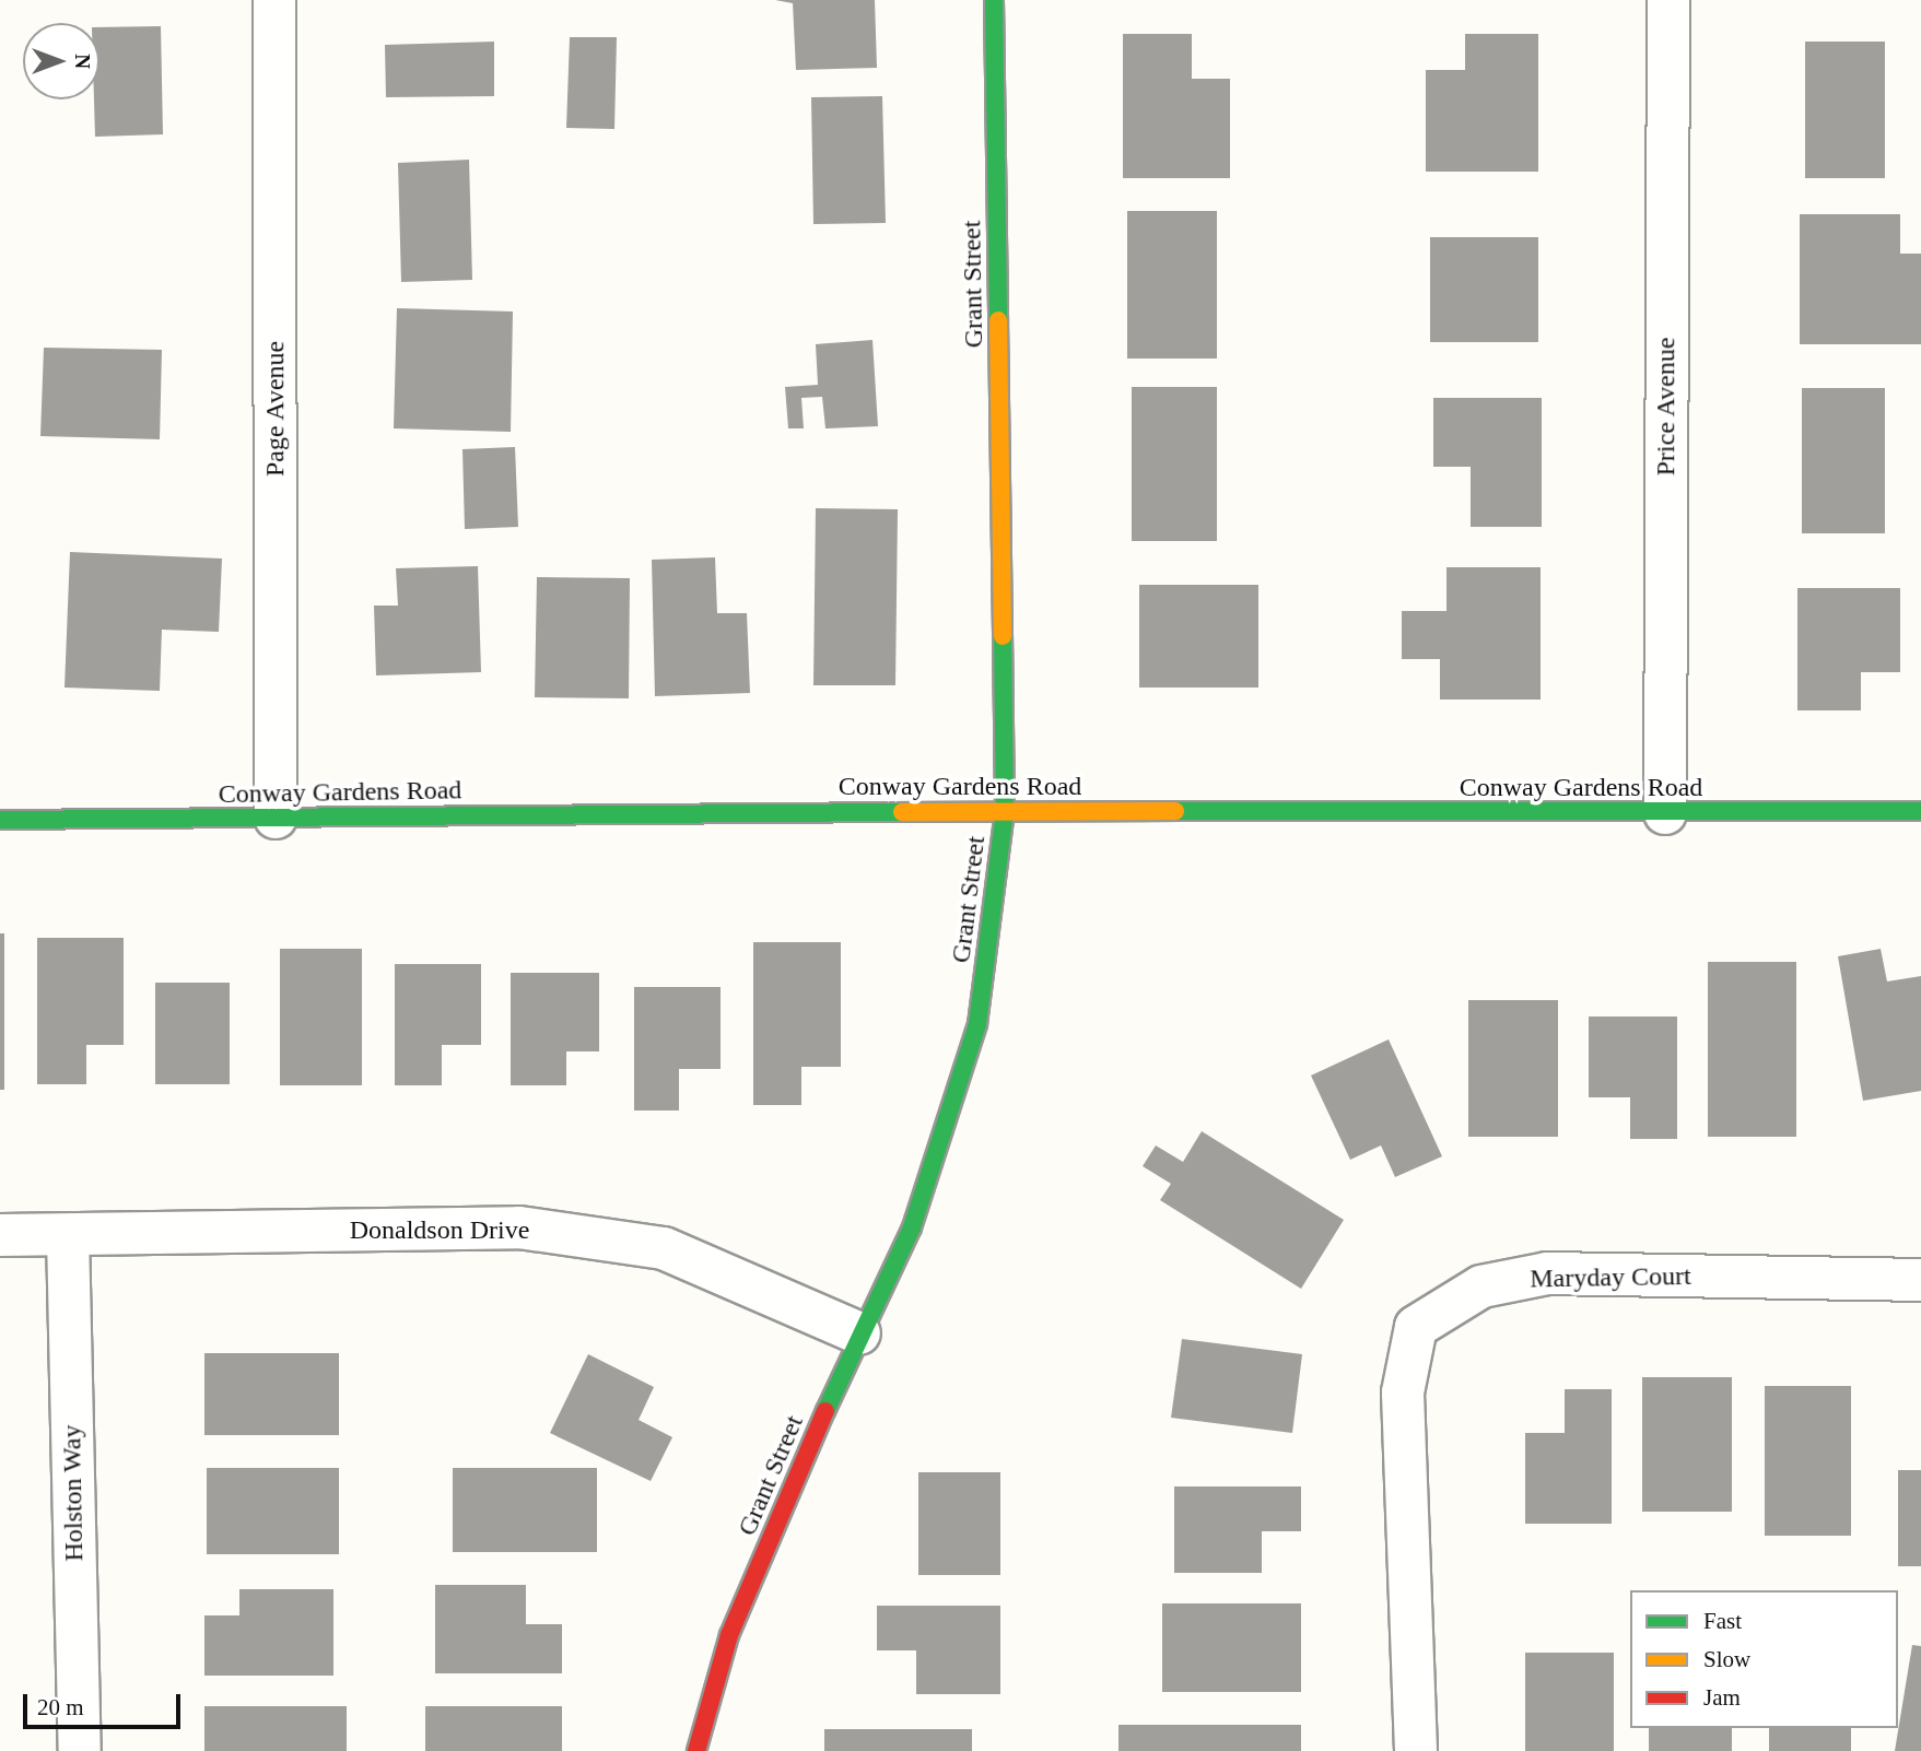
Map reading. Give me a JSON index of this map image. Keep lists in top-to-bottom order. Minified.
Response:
{"streets":{"street":["Grant Street","Price Avenue","Page Avenue","Conway Gardens Road","Donaldson Drive","Maryday Court","Holston Way"]},"crossings":[["Grant Street","Conway Gardens Road"],["Grant Street","Donaldson Drive"],["Price Avenue","Conway Gardens Road"],["Page Avenue","Conway Gardens Road"],["Donaldson Drive","Holston Way"]],"legend":["Fast","Slow","Jam"],"scale_bar":"20 m","north":"right"}
